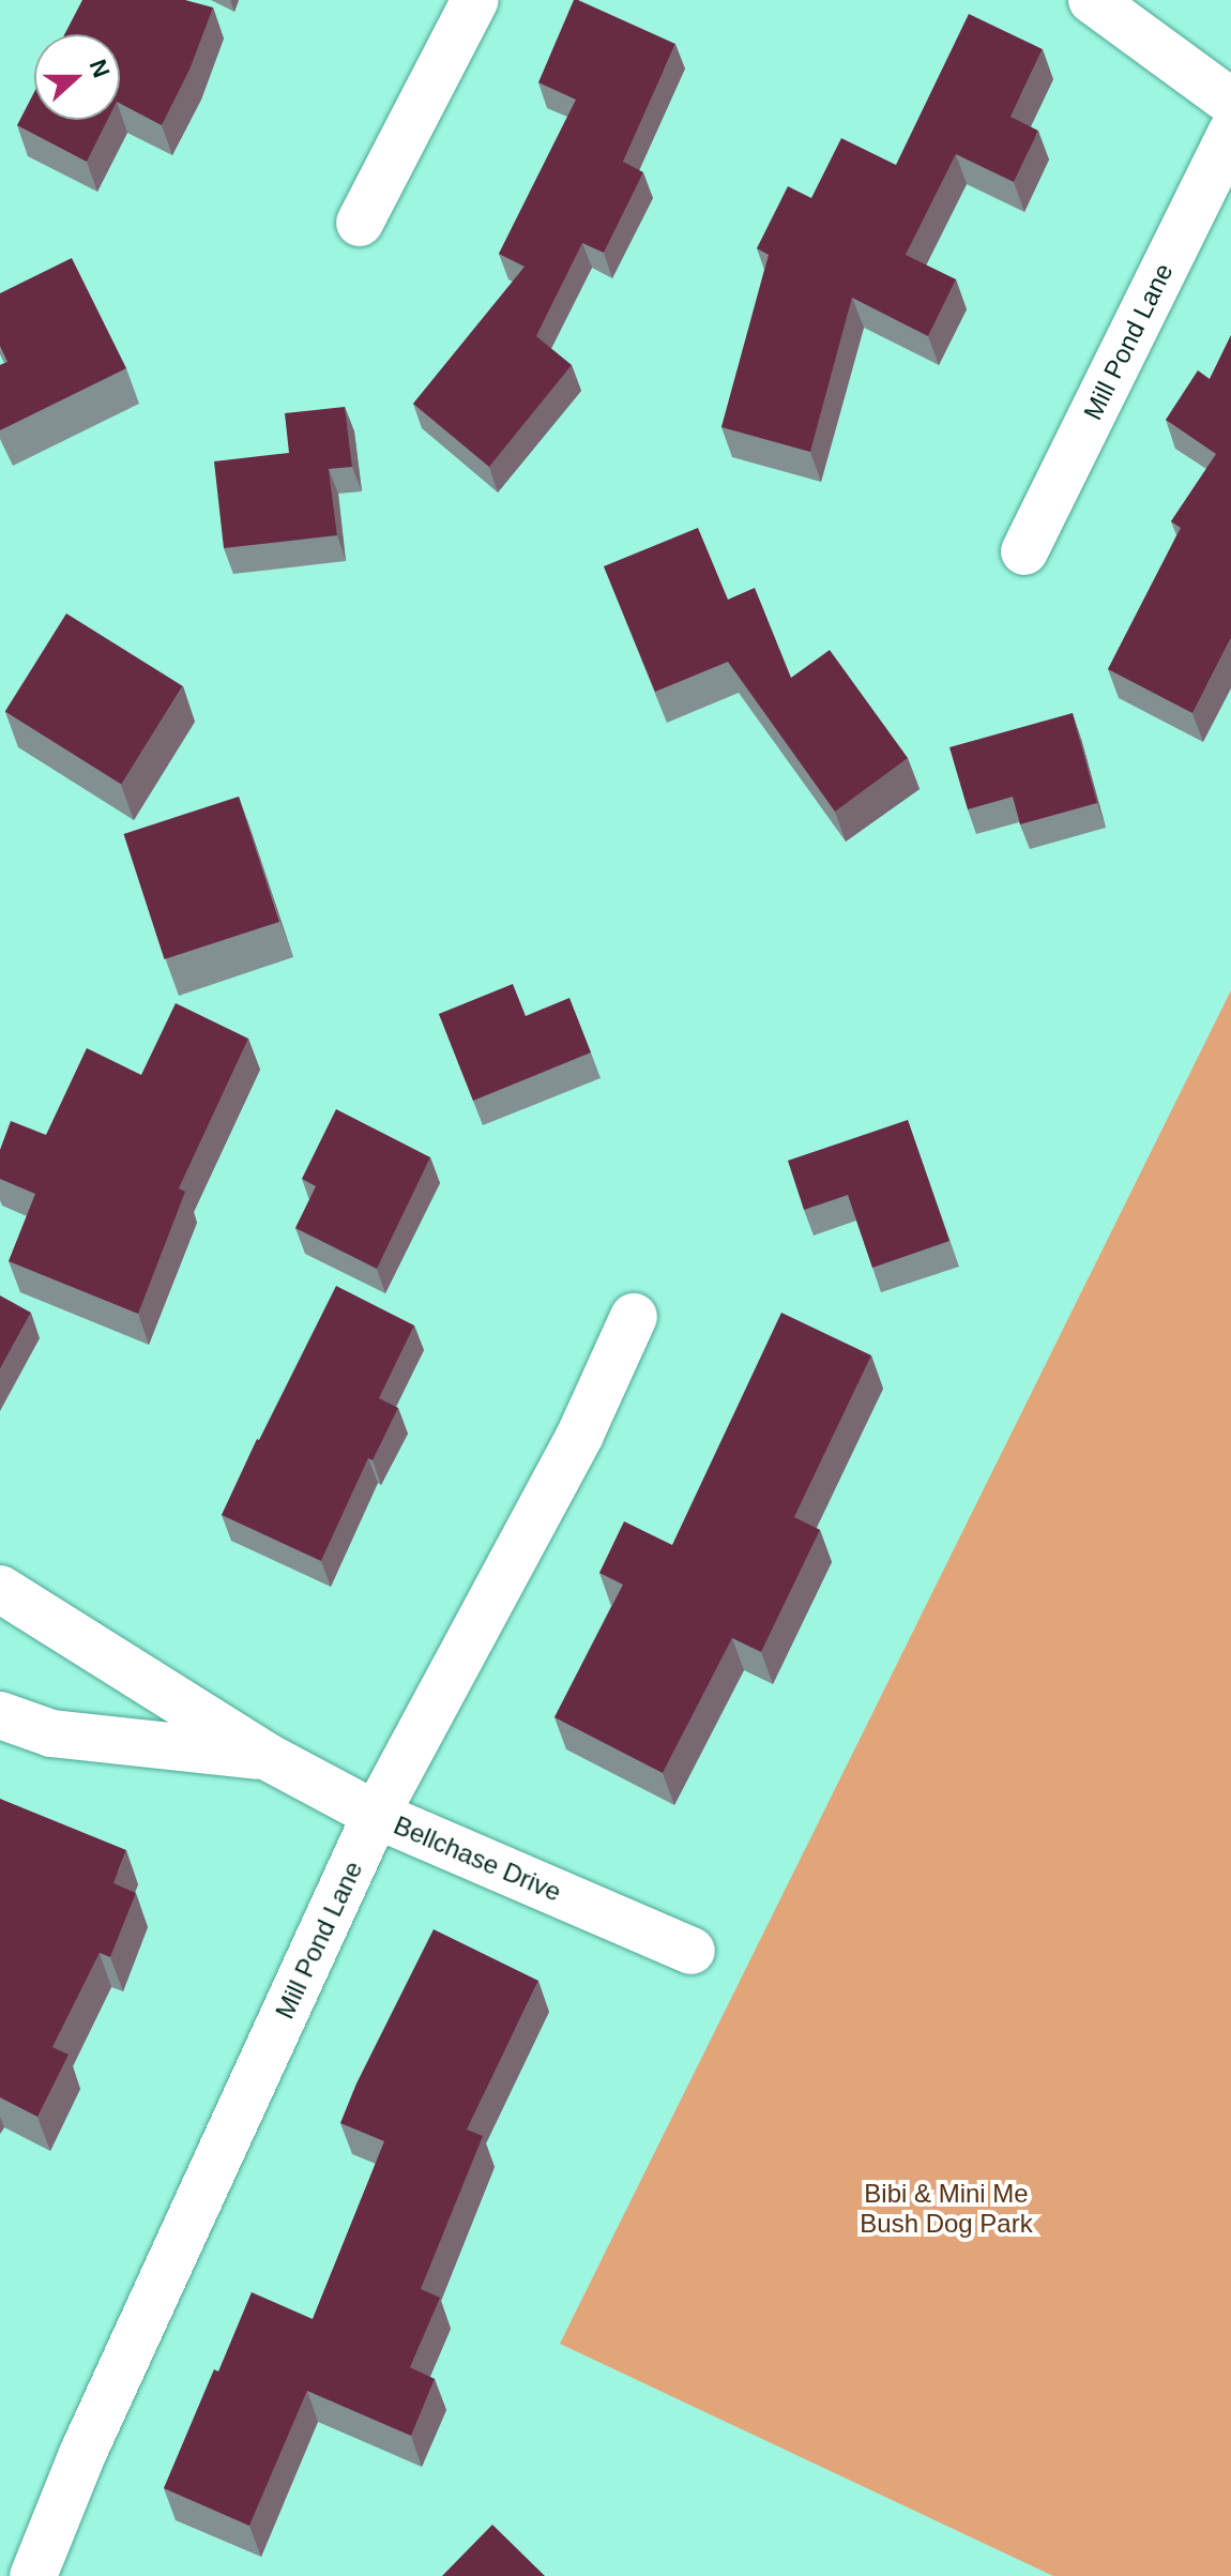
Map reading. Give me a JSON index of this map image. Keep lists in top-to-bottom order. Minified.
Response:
{"streets":{"street":["Mill Pond Lane","Bellchase Drive"]},"crossings":[["Mill Pond Lane","Bellchase Drive"]],"parks":["Bibi & Mini Me Bush Dog Park"],"north":"right"}
